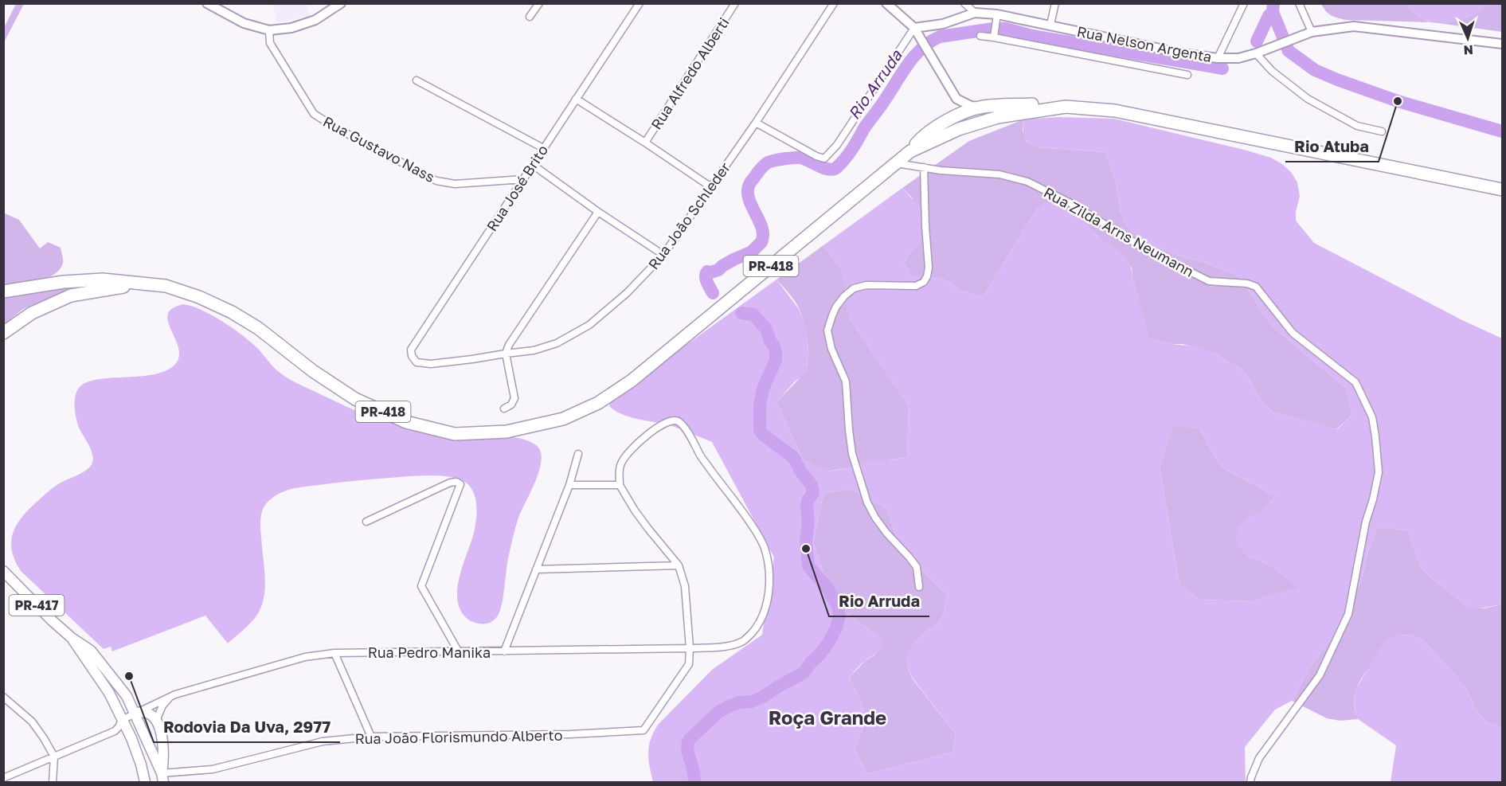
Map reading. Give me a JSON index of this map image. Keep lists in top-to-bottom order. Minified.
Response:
{"streets":{"highway":["PR-418"],"main road":["Rua Nelson Argenta","PR-417"],"street":["Rua Alfredo Alberti","Rua Gustavo Nass","Rua José Brito","Rua João Schleder","Rua Zilda Arns Neumann","Rua Pedro Manika","Rua João Florismundo Alberto"]},"crossings":[["Rua Gustavo Nass","Rua José Brito"],["Rua José Brito","Rua João Schleder"],["Rua Zilda Arns Neumann","PR-418"],["PR-417","Rua Pedro Manika"],["PR-417","Rua João Florismundo Alberto"],["Rua Pedro Manika","Rua João Florismundo Alberto"]],"districts":["Roça Grande"],"water":["Rio Arruda"],"places":["Rio Atuba","Rio Arruda","Rodovia Da Uva, 2977"],"north":"bottom"}
